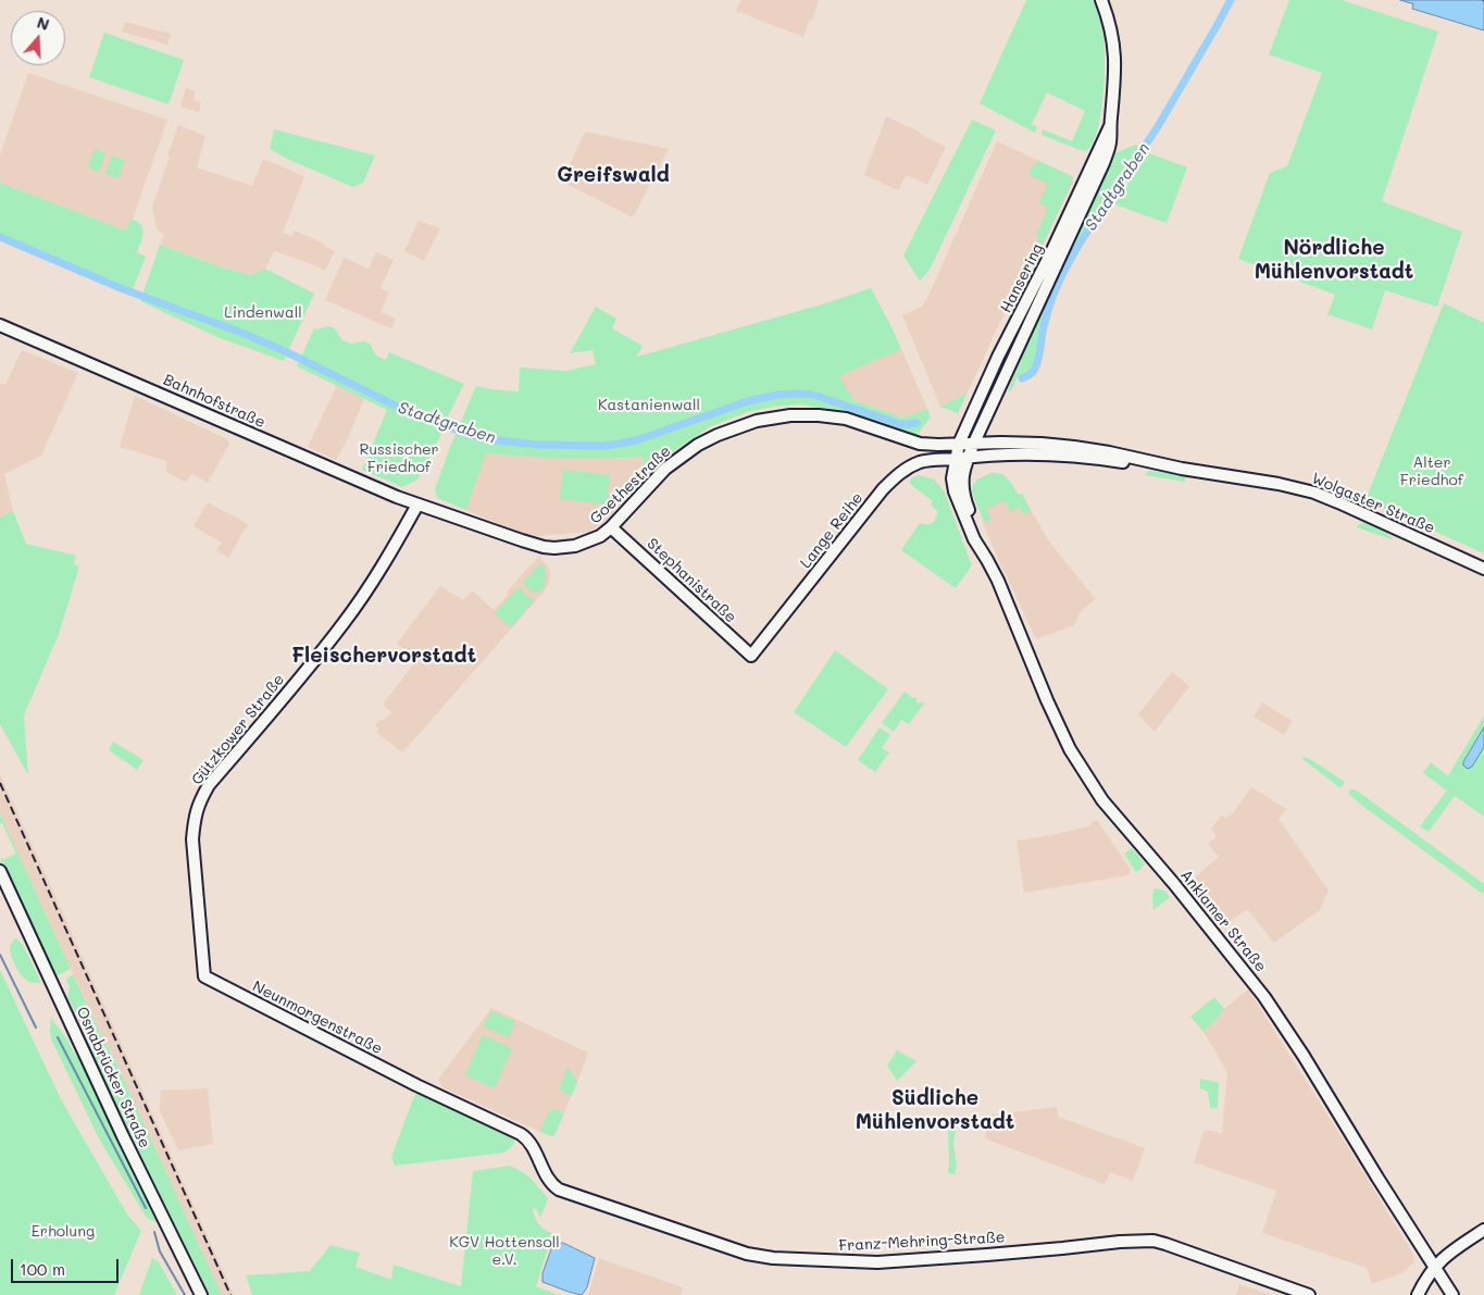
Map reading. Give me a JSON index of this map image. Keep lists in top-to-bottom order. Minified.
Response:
{"streets":{"main road":["Hansering","Bahnhofstraße","Goethestraße","Wolgaster Straße","Lange Reihe","Stephanistraße","Gützkower Straße","Anklamer Straße","Neunmorgenstraße","Osnabrücker Straße","Franz-Mehring-Straße"]},"crossings":[["Hansering","Goethestraße"],["Hansering","Wolgaster Straße"],["Hansering","Lange Reihe"],["Hansering","Anklamer Straße"],["Bahnhofstraße","Goethestraße"],["Bahnhofstraße","Gützkower Straße"],["Goethestraße","Wolgaster Straße"],["Goethestraße","Stephanistraße"],["Goethestraße","Gützkower Straße"],["Wolgaster Straße","Lange Reihe"],["Wolgaster Straße","Anklamer Straße"],["Lange Reihe","Stephanistraße"],["Lange Reihe","Anklamer Straße"],["Gützkower Straße","Neunmorgenstraße"],["Neunmorgenstraße","Franz-Mehring-Straße"]],"districts":["Greifswald","Nördliche Mühlenvorstadt","Fleischervorstadt","Südliche Mühlenvorstadt"],"water":["Stadtgraben"],"parks":["Lindenwall","Kastanienwall","Russischer Friedhof","Alter Friedhof","Erholung","KGV Hottensoll e.V."],"scale_bar":"100 m","north":"top"}
